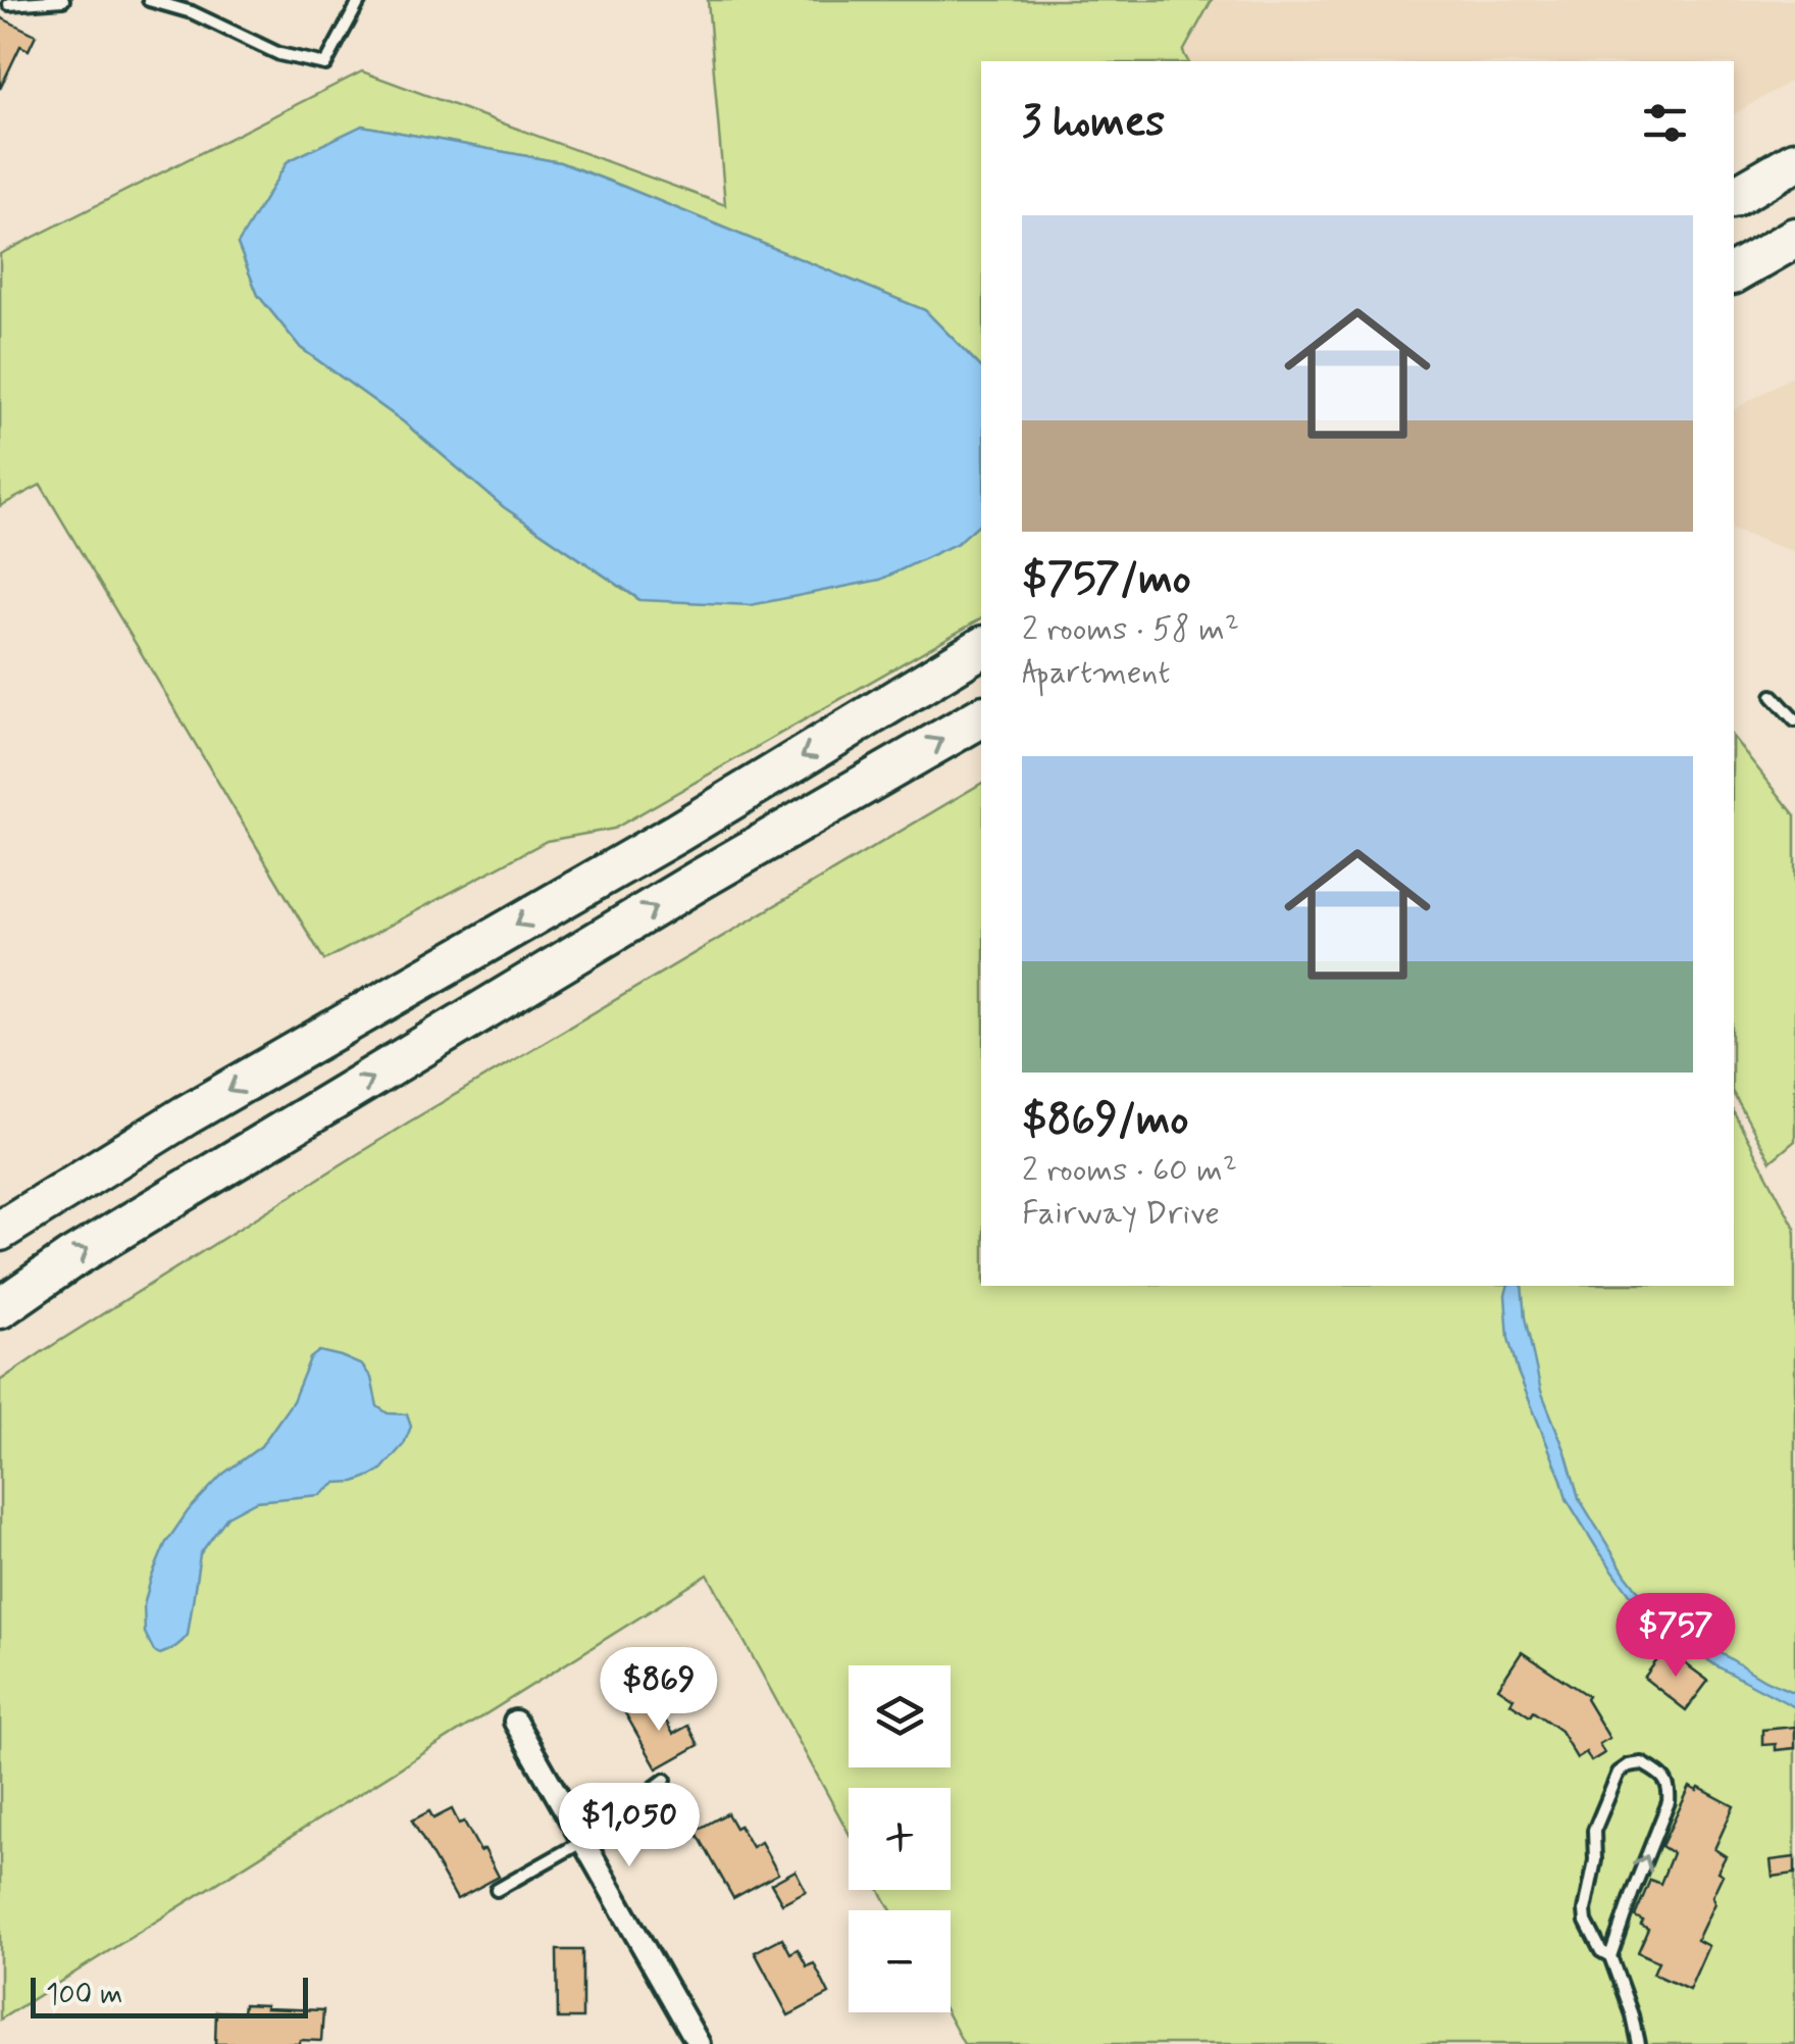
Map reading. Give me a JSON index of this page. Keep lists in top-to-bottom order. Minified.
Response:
{"scale_bar":"100 m","page":{"heading":"3 homes","list":[{"name":"$757/mo","note":"2 rooms · 58 m² · Apartment"},{"name":"$869/mo","note":"2 rooms · 60 m² · Fairway Drive"}],"price":["$757","$869","$1,050"],"map_buttons":["+","−"],"scale":"100 m"}}
